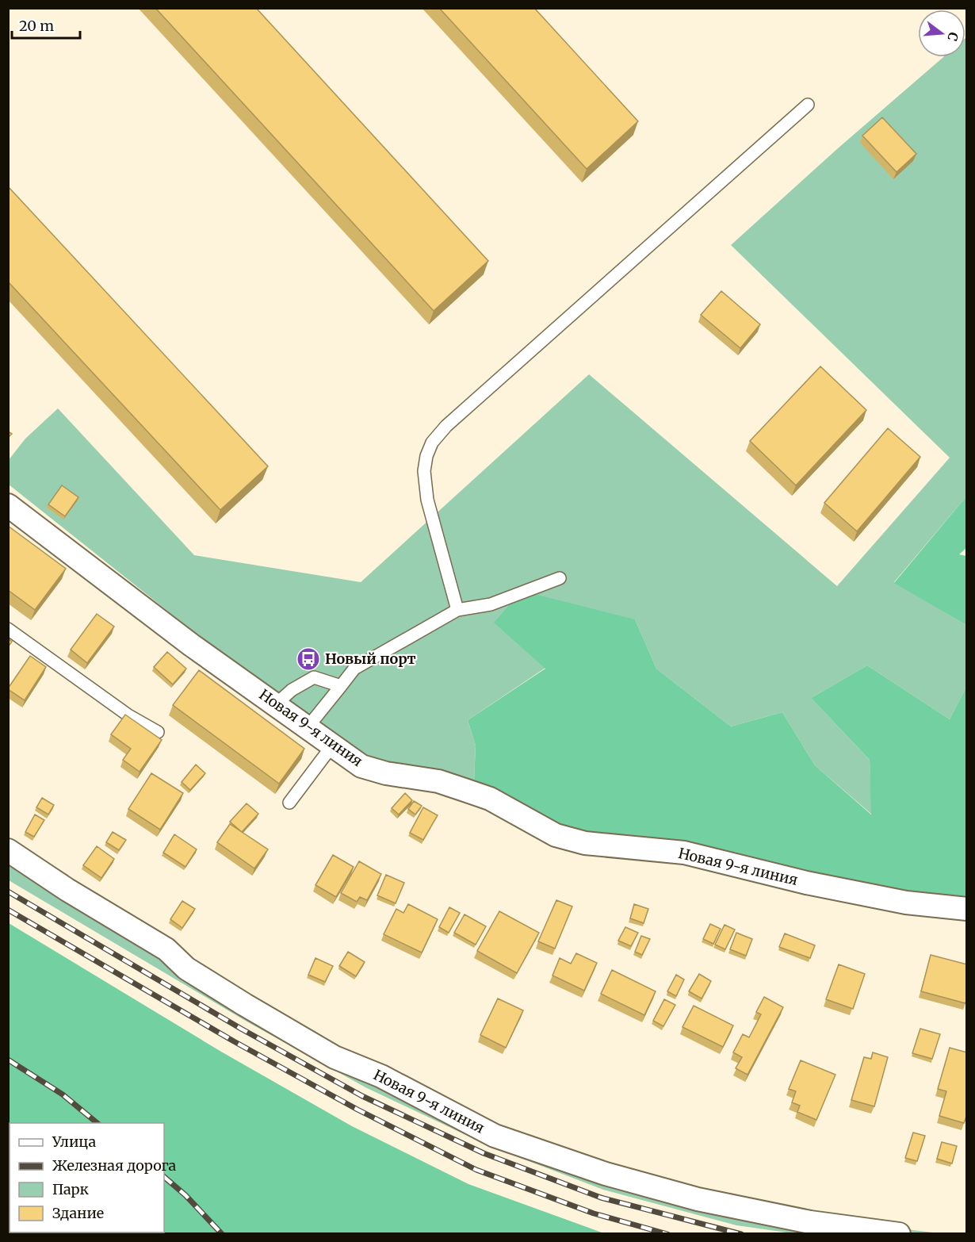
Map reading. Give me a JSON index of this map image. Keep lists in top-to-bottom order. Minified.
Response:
{"streets":{"street":["Новая 9-я линия"]},"places":{"bus stop":["Новый порт"]},"legend":["Улица","Железная дорога","Парк","Здание"],"scale_bar":"20 m","north":"right"}
